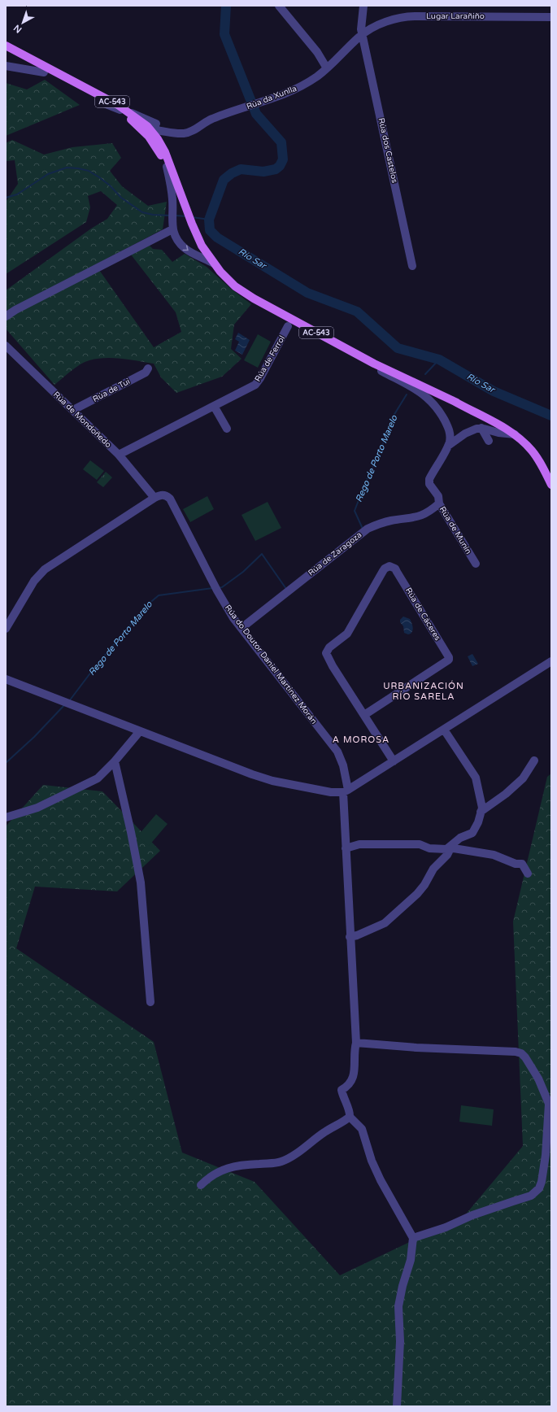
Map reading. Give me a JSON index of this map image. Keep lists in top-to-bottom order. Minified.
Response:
{"streets":{"main road":["AC-543"],"street":["Lugar Larañiño","Rúa da Xunlla","Rúa dos Castelos","Rúa de Ferrol","Rúa de Tui","Rúa de Mondoñedo","Rúa de Munín","Rúa de Zaragoza","Rúa de Cáceres","Rúa do Doutor Daniel Martínez Morán"]},"crossings":[["Lugar Larañiño","Rúa da Xunlla"],["Lugar Larañiño","Rúa dos Castelos"],["Rúa da Xunlla","AC-543"],["Rúa da Xunlla","Rúa dos Castelos"],["AC-543","Rúa de Munín"],["Rúa de Ferrol","Rúa de Mondoñedo"],["Rúa de Tui","Rúa de Mondoñedo"],["Rúa de Mondoñedo","Rúa do Doutor Daniel Martínez Morán"],["Rúa de Munín","Rúa de Zaragoza"],["Rúa de Zaragoza","Rúa do Doutor Daniel Martínez Morán"]],"districts":["URBANIZACIÓN RÍO SARELA","A MOROSA"],"water":["Río Sar","Rego de Porto Marelo"],"north":"bottom left"}
